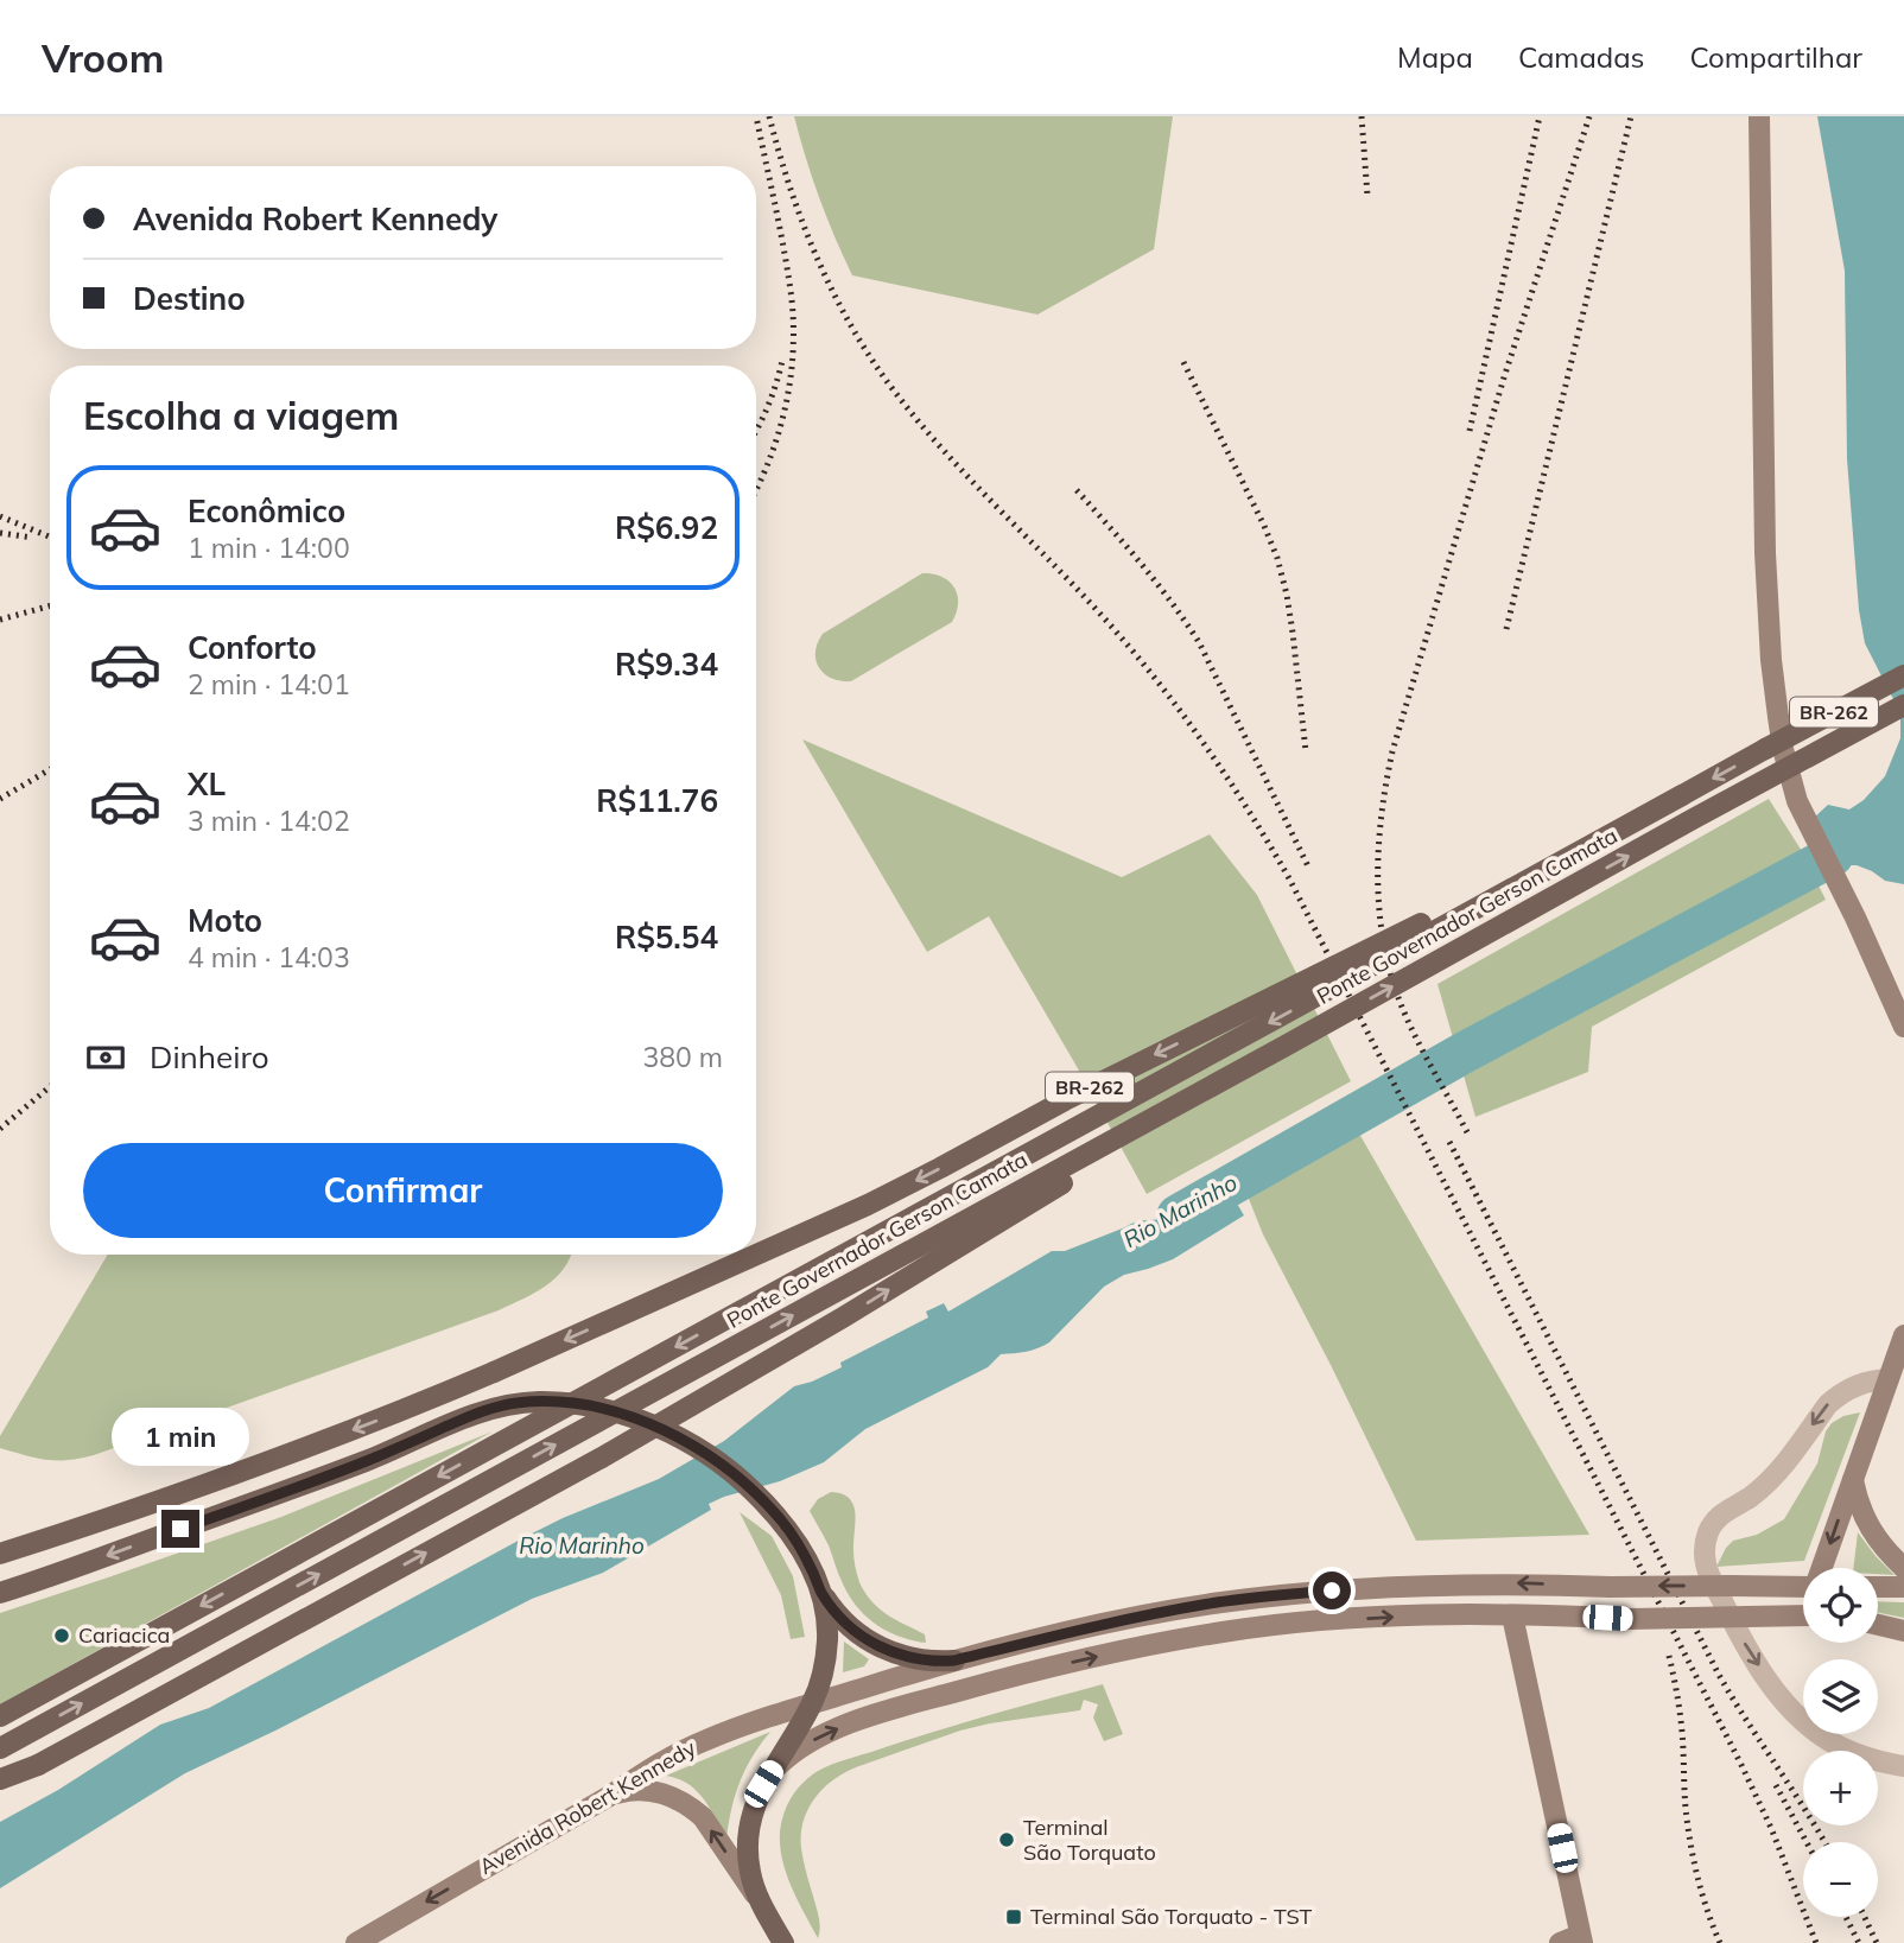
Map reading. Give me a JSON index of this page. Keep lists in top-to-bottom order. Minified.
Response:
{"streets":{"main road":["BR-262","Ponte Governador Gerson Camata","Avenida Robert Kennedy"]},"crossings":[["BR-262","Ponte Governador Gerson Camata"]],"water":["Rio Marinho"],"places":{"other":["Cariacica","Terminal São Torquato"],"transit":["Terminal São Torquato - TST"]},"page":{"header":"Vroom","nav":["Mapa","Camadas","Compartilhar"],"banner":["Avenida Robert Kennedy","Destino"],"heading":"Escolha a viagem","list":[{"name":"Econômico","note":"1 min · 14:00","value":"R$6.92"},{"name":"Conforto","note":"2 min · 14:01","value":"R$9.34"},{"name":"XL","note":"3 min · 14:02","value":"R$11.76"},{"name":"Moto","note":"4 min · 14:03","value":"R$5.54"}],"pay":["Dinheiro","380 m"],"buttons":"Confirmar","bubble":"1 min","map_buttons":["+","−"]}}
